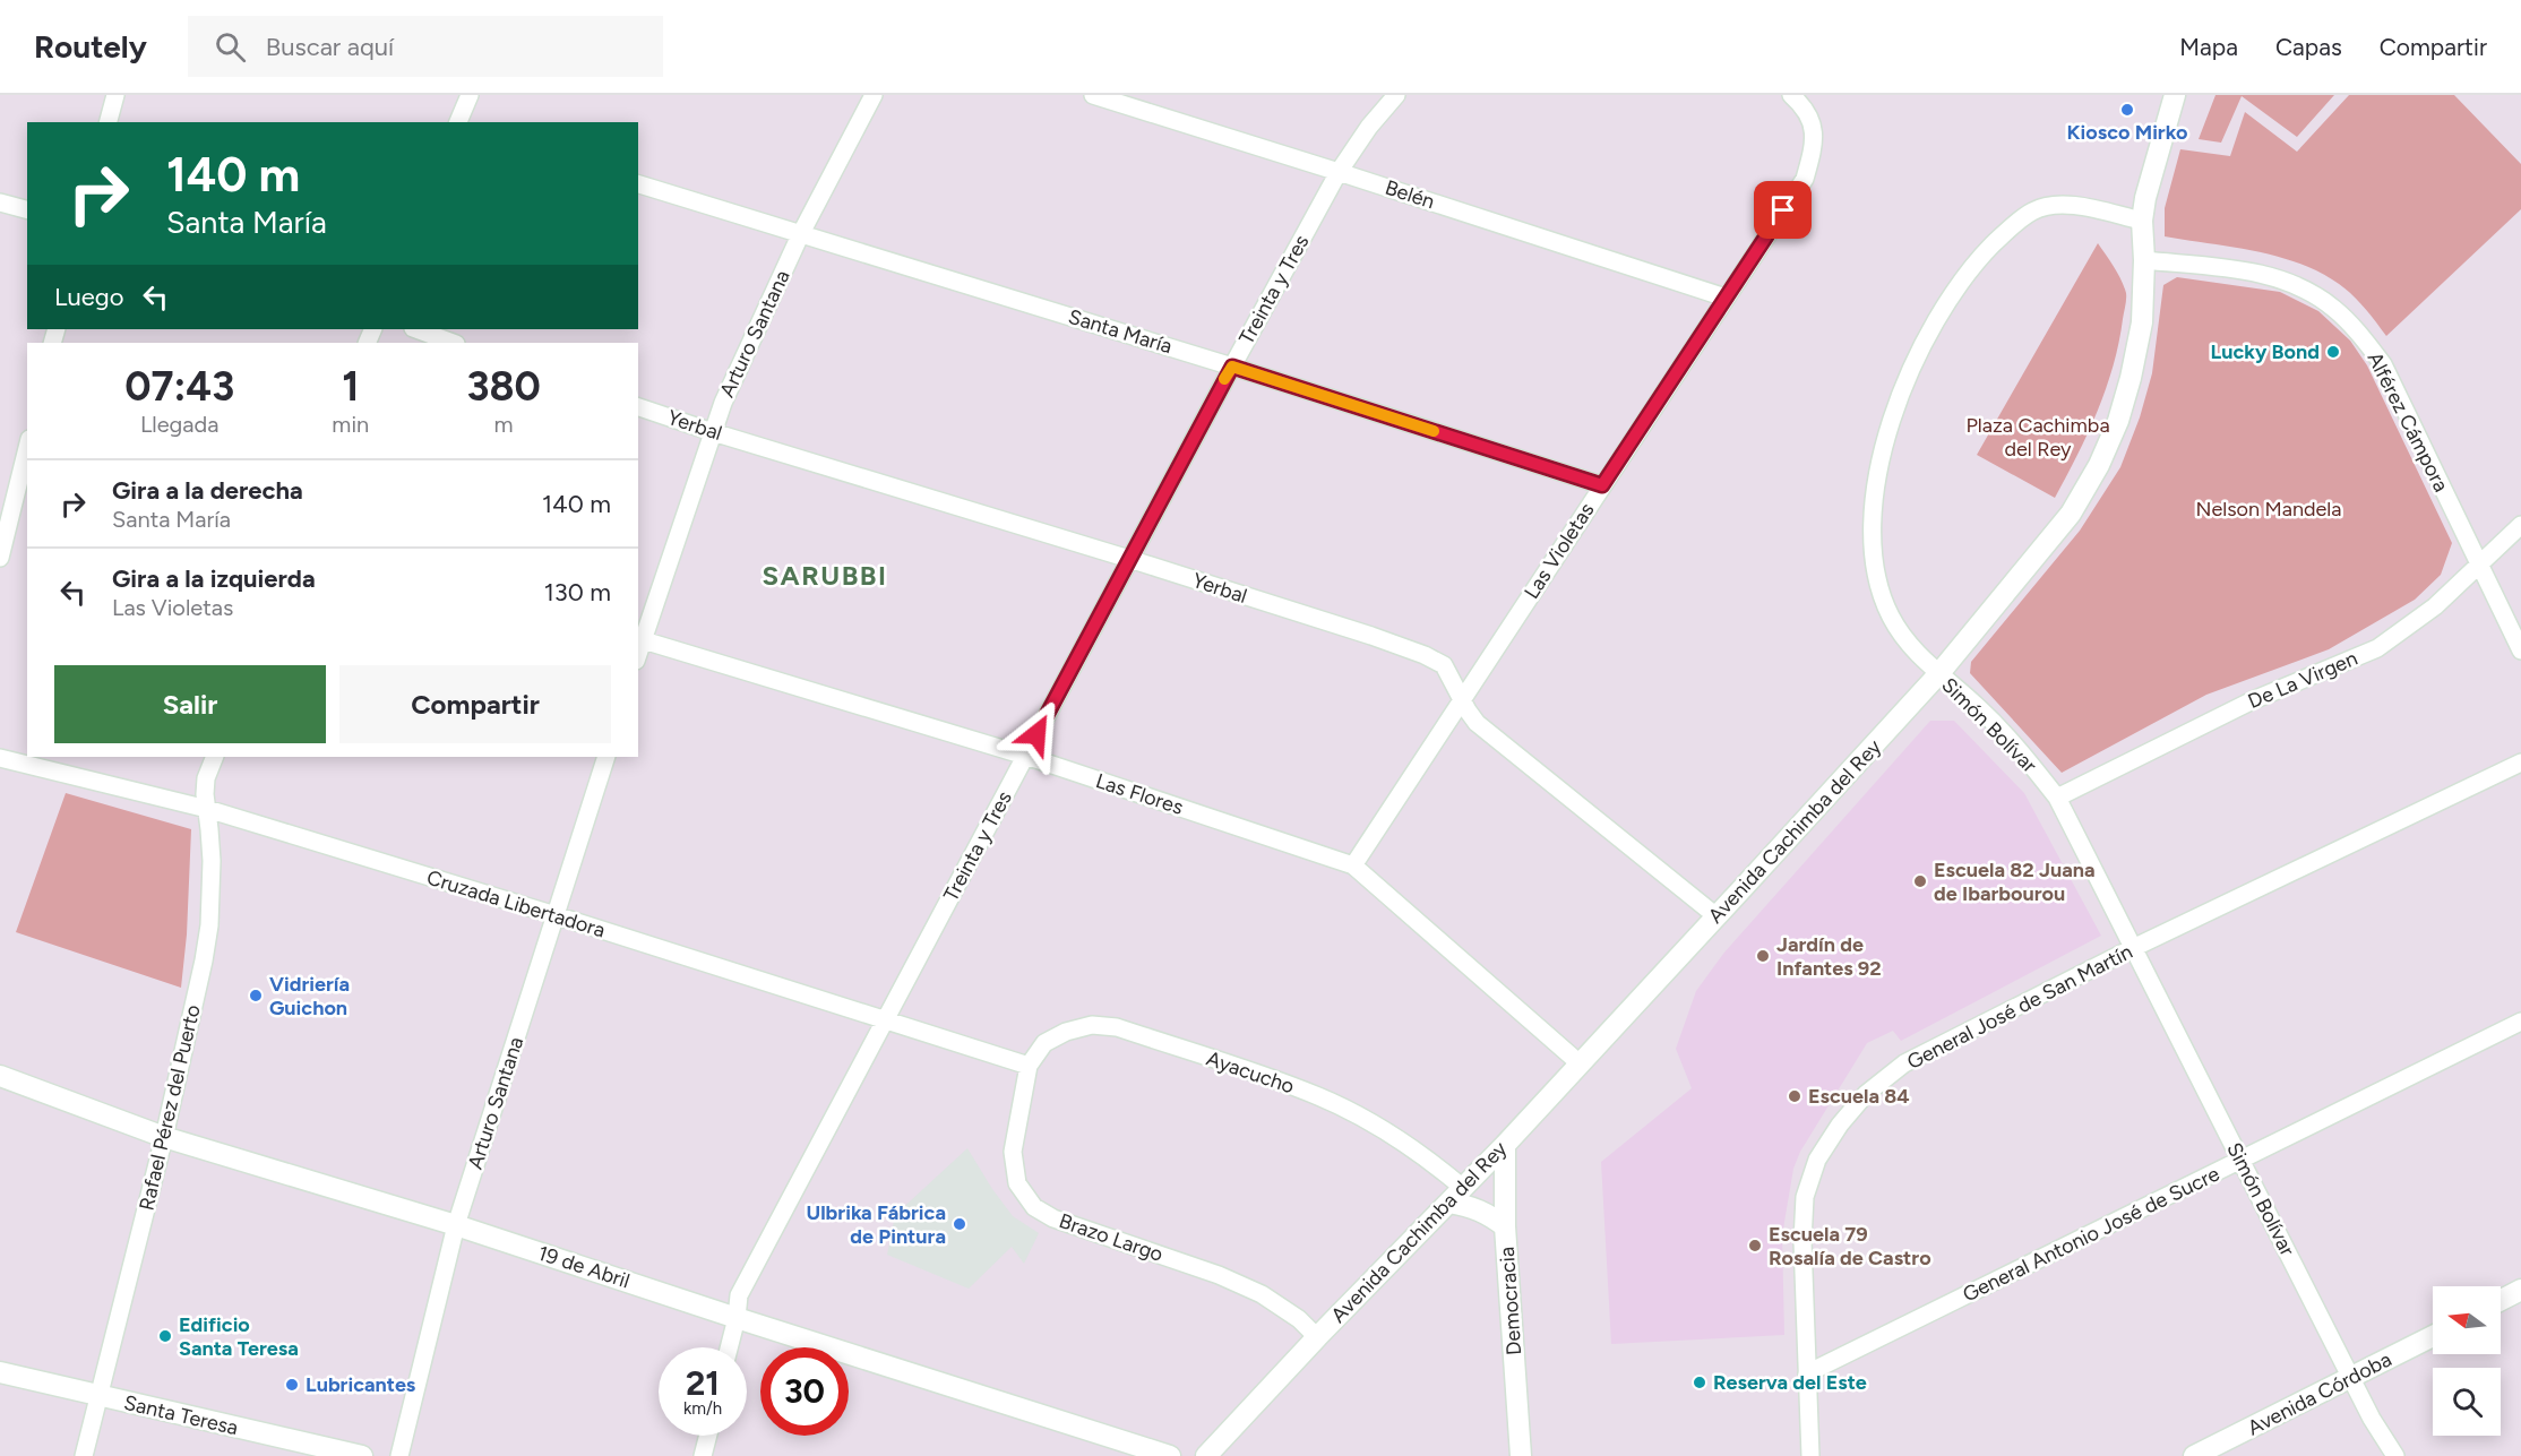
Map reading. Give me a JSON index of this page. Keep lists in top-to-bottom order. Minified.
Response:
{"streets":{"street":["Belén","Treinta y Tres","Santa María","Arturo Santana","Alférez Cámpora","Yerbal","Las Violetas","De La Virgen","Simón Bolívar","Las Flores","Avenida Cachimba del Rey","Cruzada Libertadora","General José de San Martín","Ayacucho","Rafael Pérez del Puerto","General Antonio José de Sucre","Brazo Largo","19 de Abril","Democracia","Avenida Córdoba","Santa Teresa"]},"crossings":[["Belén","Treinta y Tres"],["Belén","Las Violetas"],["Treinta y Tres","Santa María"],["Treinta y Tres","Yerbal"],["Treinta y Tres","Las Flores"],["Treinta y Tres","Cruzada Libertadora"],["Treinta y Tres","19 de Abril"],["Santa María","Arturo Santana"],["Santa María","Las Violetas"],["Arturo Santana","Yerbal"],["Arturo Santana","Las Flores"],["Arturo Santana","Cruzada Libertadora"],["Arturo Santana","19 de Abril"],["Alférez Cámpora","De La Virgen"],["Alférez Cámpora","Avenida Cachimba del Rey"],["Yerbal","Las Violetas"],["Yerbal","Avenida Cachimba del Rey"],["Las Violetas","Las Flores"],["De La Virgen","Simón Bolívar"],["Simón Bolívar","Avenida Cachimba del Rey"],["Simón Bolívar","General José de San Martín"],["Simón Bolívar","General Antonio José de Sucre"],["Simón Bolívar","Avenida Córdoba"],["Las Flores","Avenida Cachimba del Rey"],["Avenida Cachimba del Rey","Ayacucho"],["Avenida Cachimba del Rey","Brazo Largo"],["Avenida Cachimba del Rey","Democracia"],["Cruzada Libertadora","Ayacucho"],["Cruzada Libertadora","Rafael Pérez del Puerto"],["Cruzada Libertadora","Brazo Largo"],["General José de San Martín","General Antonio José de Sucre"],["Ayacucho","Brazo Largo"],["Rafael Pérez del Puerto","19 de Abril"],["Rafael Pérez del Puerto","Santa Teresa"]],"districts":["SARUBBI"],"parks":["Plaza Cachimba del Rey","Nelson Mandela"],"places":["Kiosco Mirko","Lucky Bond","Escuela 82 Juana de Ibarbourou","Jardín de Infantes 92","Vidriería Guichon","Escuela 84","Ulbrika Fábrica de Pintura","Escuela 79 Rosalía de Castro","Edificio Santa Teresa","Reserva del Este","Lubricantes"],"north":"left","page":{"header":"Routely","search":"Buscar aquí","nav":["Mapa","Capas","Compartir"],"turn":["140 m","Santa María"],"then":"Luego","eta":["07:43","Llegada","1","min","380","m"],"list":[{"name":"Gira a la derecha","note":"Santa María","value":"140 m"},{"name":"Gira a la izquierda","note":"Las Violetas","value":"130 m"}],"buttons":["Salir","Compartir"],"speed":"21 km/h","limit":"30"}}
